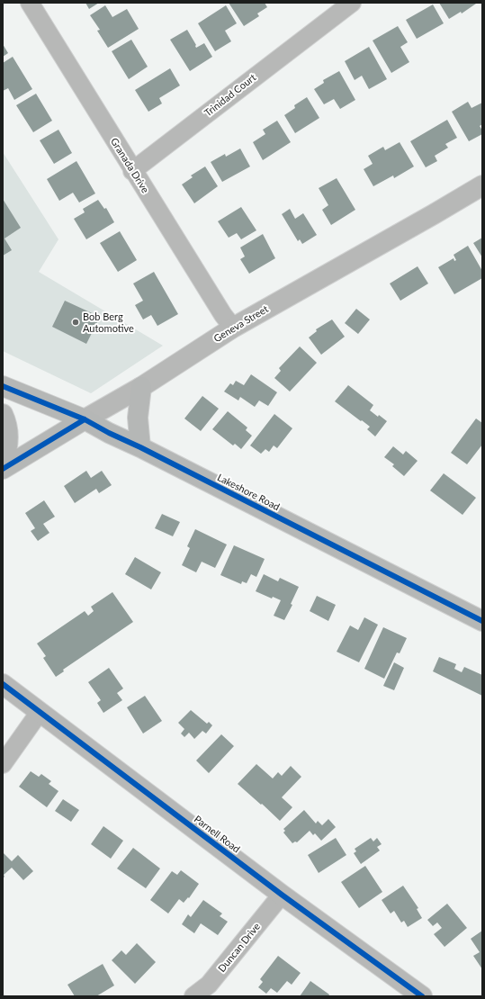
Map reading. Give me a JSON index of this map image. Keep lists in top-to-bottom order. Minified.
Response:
{"streets":{"main road":["Geneva Street","Lakeshore Road"],"street":["Trinidad Court","Granada Drive","Parnell Road","Duncan Drive"]},"crossings":[["Trinidad Court","Granada Drive"],["Granada Drive","Geneva Street"],["Geneva Street","Lakeshore Road"],["Parnell Road","Duncan Drive"]],"places":["Bob Berg Automotive"]}
